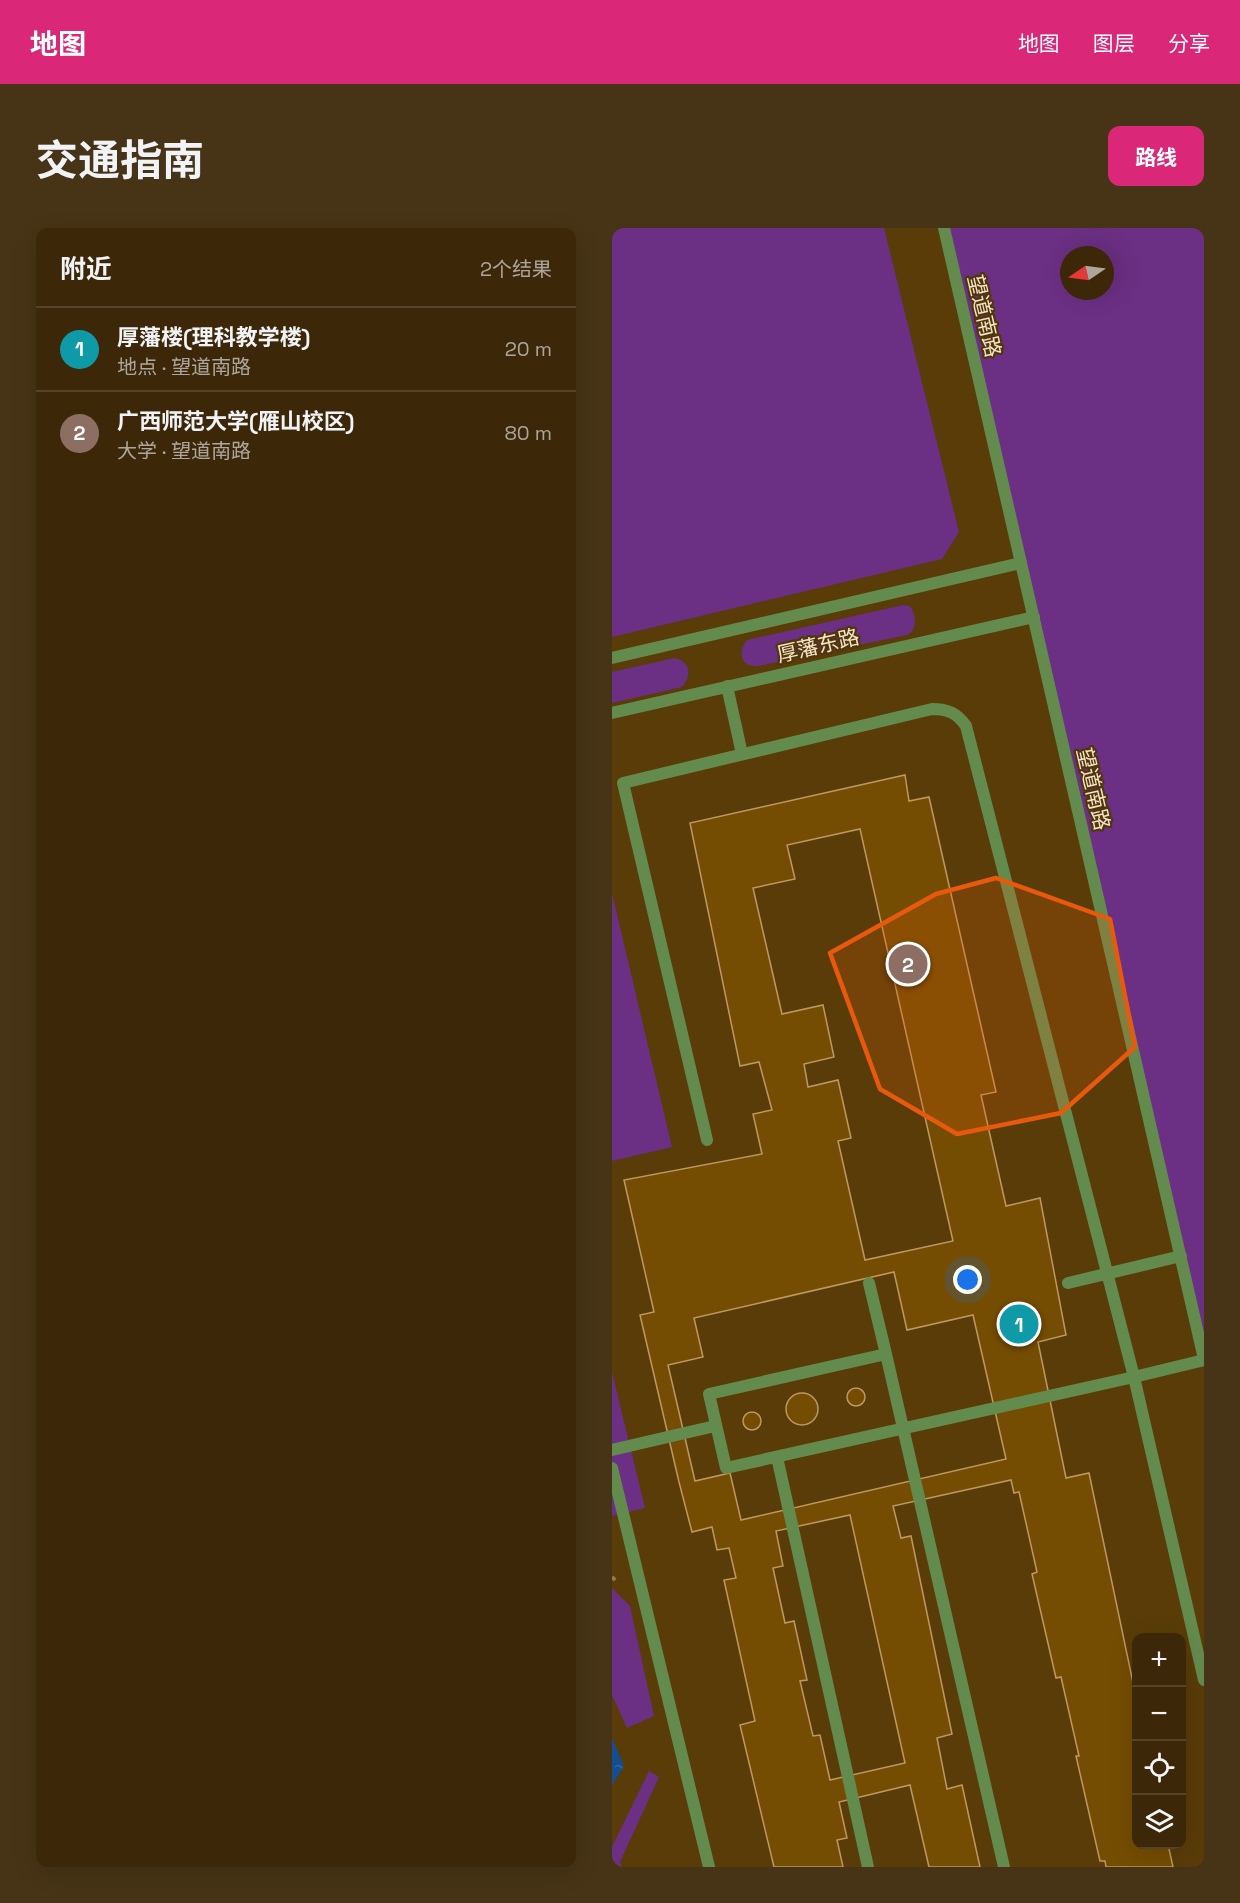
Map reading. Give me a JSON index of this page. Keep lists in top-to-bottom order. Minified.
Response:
{"streets":{"street":["望道南路","厚藩东路"]},"crossings":[["望道南路","厚藩东路"]],"north":"left","page":{"header":"地图","nav":["地图","图层","分享"],"title":"交通指南","buttons":"路线","heading":["附近","2个结果"],"list":[{"mark":"1","name":"厚藩楼(理科教学楼)","note":"地点 · 望道南路","value":"20 m"},{"mark":"2","name":"广西师范大学(雁山校区)","note":"大学 · 望道南路","value":"80 m"}],"pins":["2","1"],"map_buttons":["+","−"]}}
